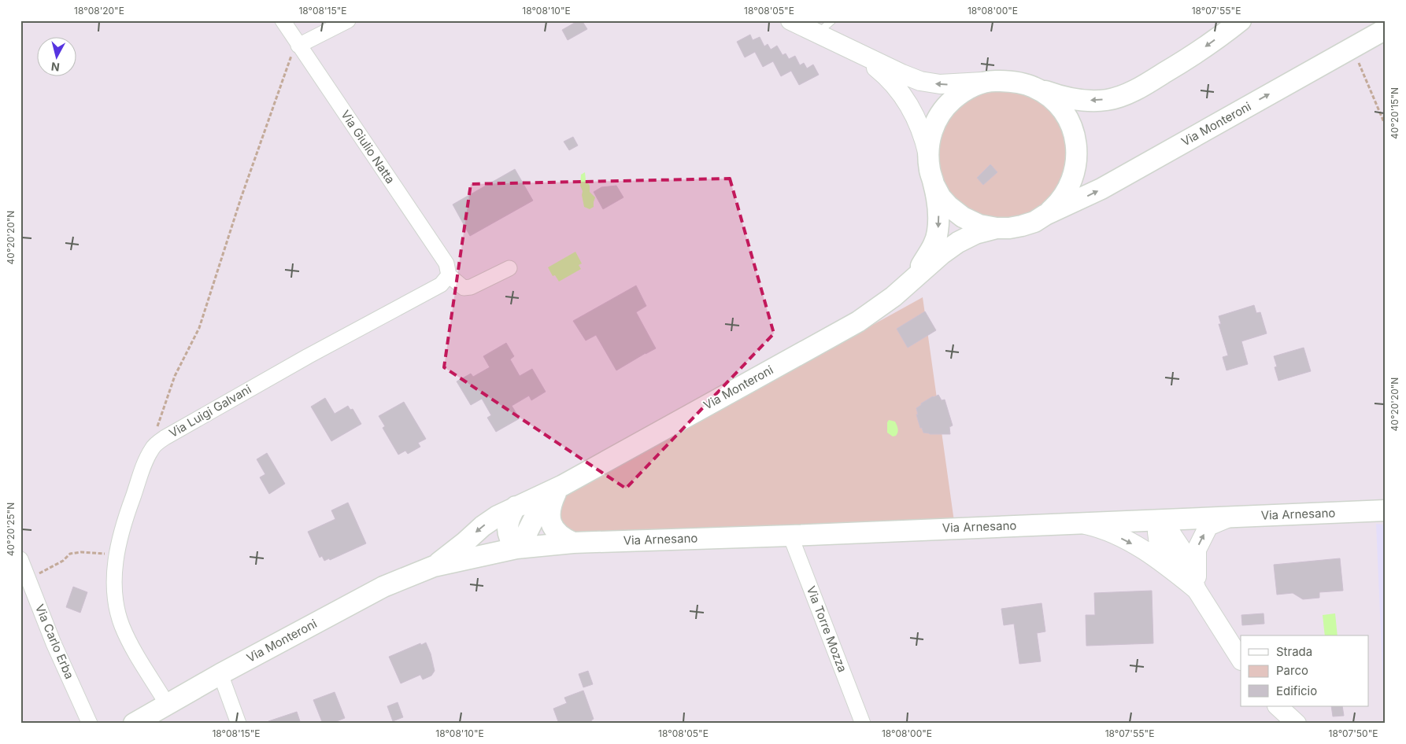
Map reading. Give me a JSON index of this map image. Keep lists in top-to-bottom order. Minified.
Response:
{"streets":{"main road":["Via Monteroni","Via Arnesano"],"street":["Via Giulio Natta","Via Luigi Galvani","Via Torre Mozza","Via Carlo Erba"]},"crossings":[["Via Monteroni","Via Arnesano"],["Via Giulio Natta","Via Luigi Galvani"],["Via Arnesano","Via Torre Mozza"]],"legend":["Strada","Parco","Edificio"],"north":"bottom","coordinates":["18°08'20\"E","18°08'15\"E","18°08'10\"E","18°08'05\"E","18°08'00\"E","18°07'55\"E","40°20'15\"N","40°20'20\"N","40°20'25\"N","18°07'50\"E"]}
